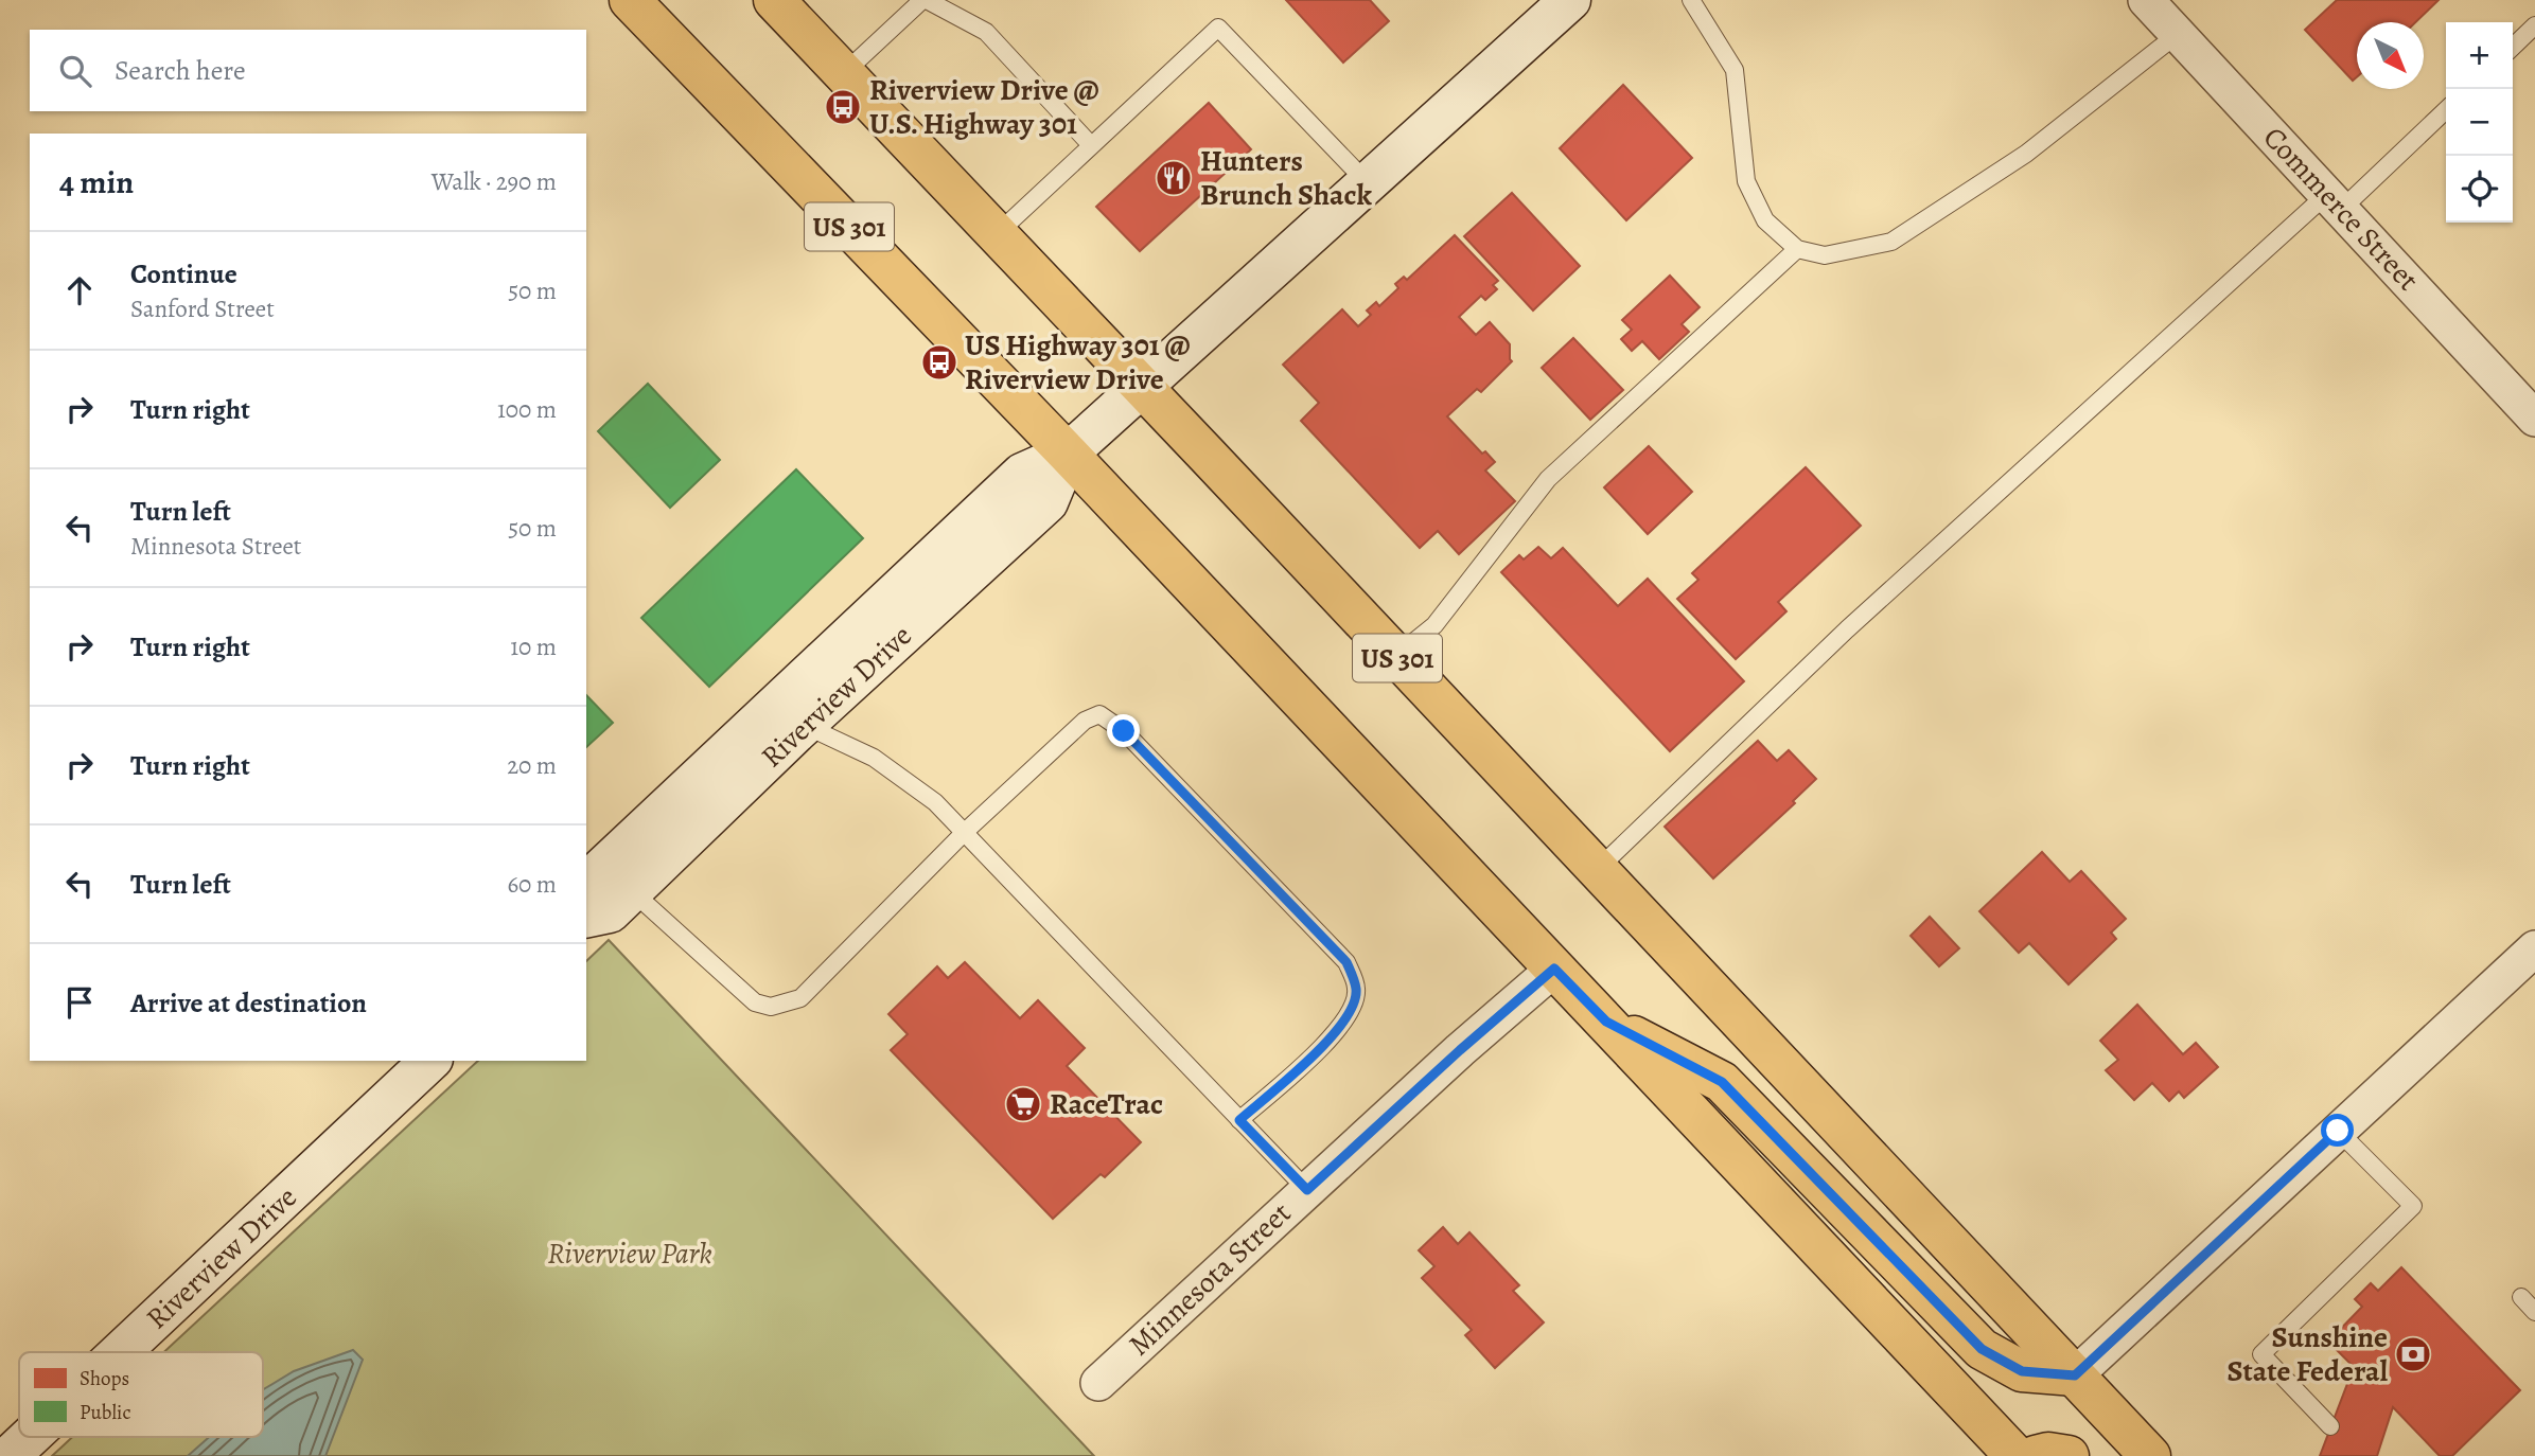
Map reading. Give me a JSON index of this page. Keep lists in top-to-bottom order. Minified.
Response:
{"streets":{"main road":["US 301"],"street":["Commerce Street","Riverview Drive","Minnesota Street"]},"crossings":[["US 301","Riverview Drive"],["US 301","Minnesota Street"]],"parks":["Riverview Park"],"places":{"bus stop":["Riverview Drive @ U.S. Highway 301","US Highway 301 @ Riverview Drive"],"restaurant":["Hunters Brunch Shack"],"supermarket":["RaceTrac"],"bank":["Sunshine State Federal"]},"legend":["Shops","Public"],"north":"bottom right","page":{"map_buttons":["+","−"],"search":"Search here","heading":["4 min","Walk · 290 m"],"list":[["Continue","Sanford Street","50 m"],["Turn right","100 m"],["Turn left","Minnesota Street","50 m"],["Turn right","10 m"],["Turn right","20 m"],["Turn left","60 m"],"Arrive at destination"]}}
